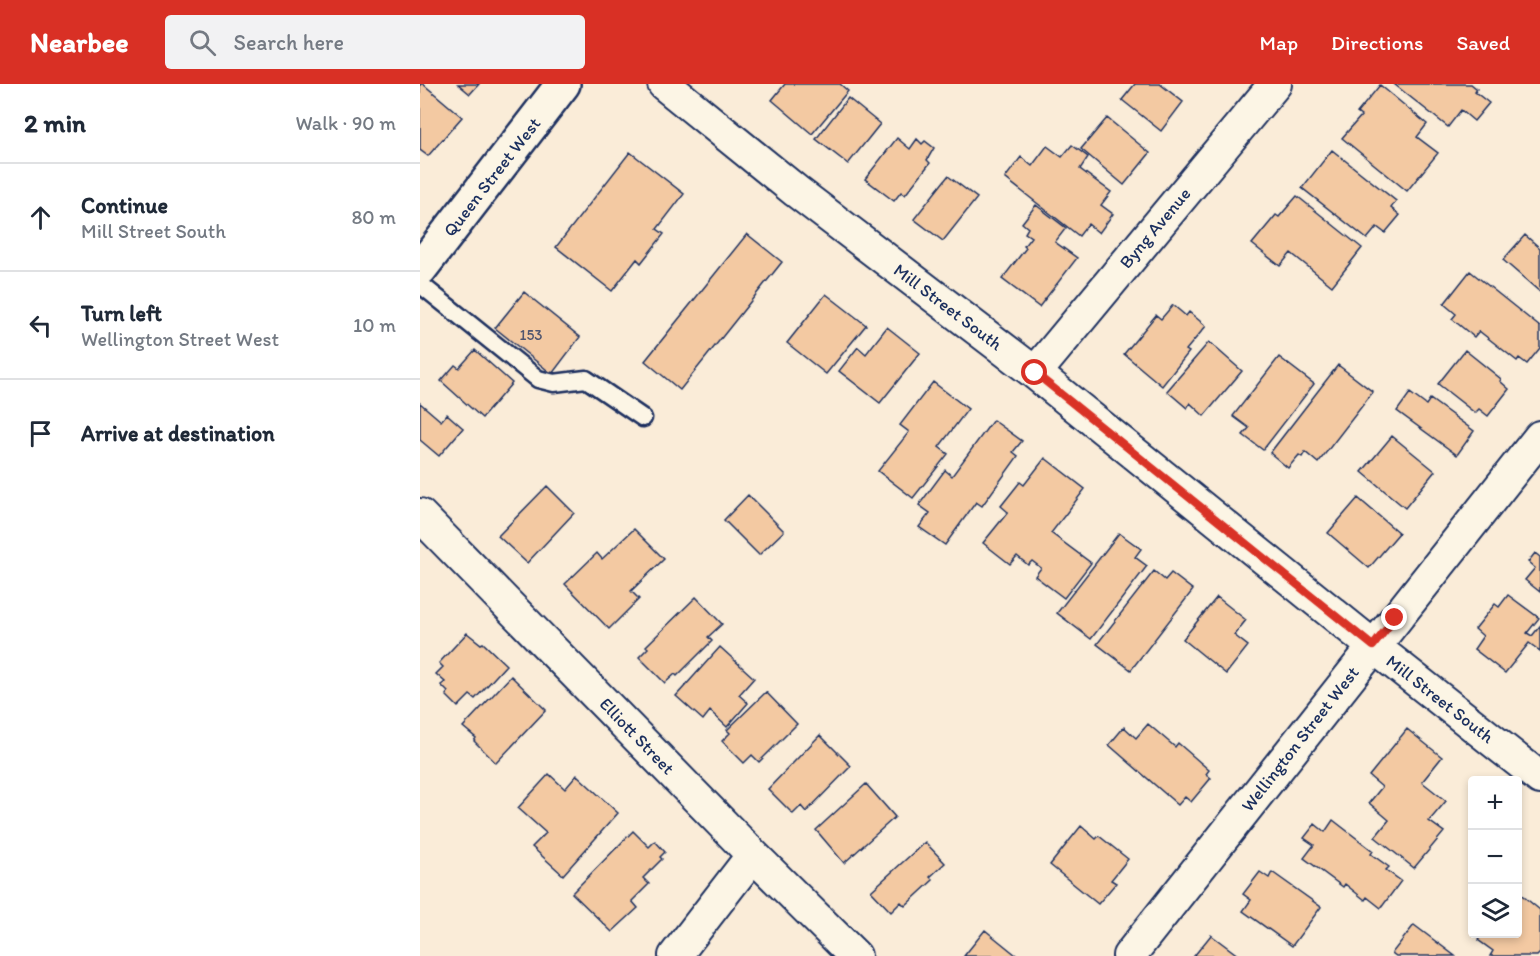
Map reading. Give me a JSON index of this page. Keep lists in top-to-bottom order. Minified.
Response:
{"streets":{"main road":["Queen Street West"],"street":["Byng Avenue","Mill Street South","Elliott Street","Wellington Street West"]},"crossings":[["Byng Avenue","Mill Street South"],["Mill Street South","Wellington Street West"]],"house_numbers":["153"],"page":{"header":"Nearbee","search":"Search here","nav":["Map","Directions","Saved"],"heading":["2 min","Walk · 90 m"],"list":[["Continue","Mill Street South","80 m"],["Turn left","Wellington Street West","10 m"],"Arrive at destination"],"map_buttons":["+","−"]}}
